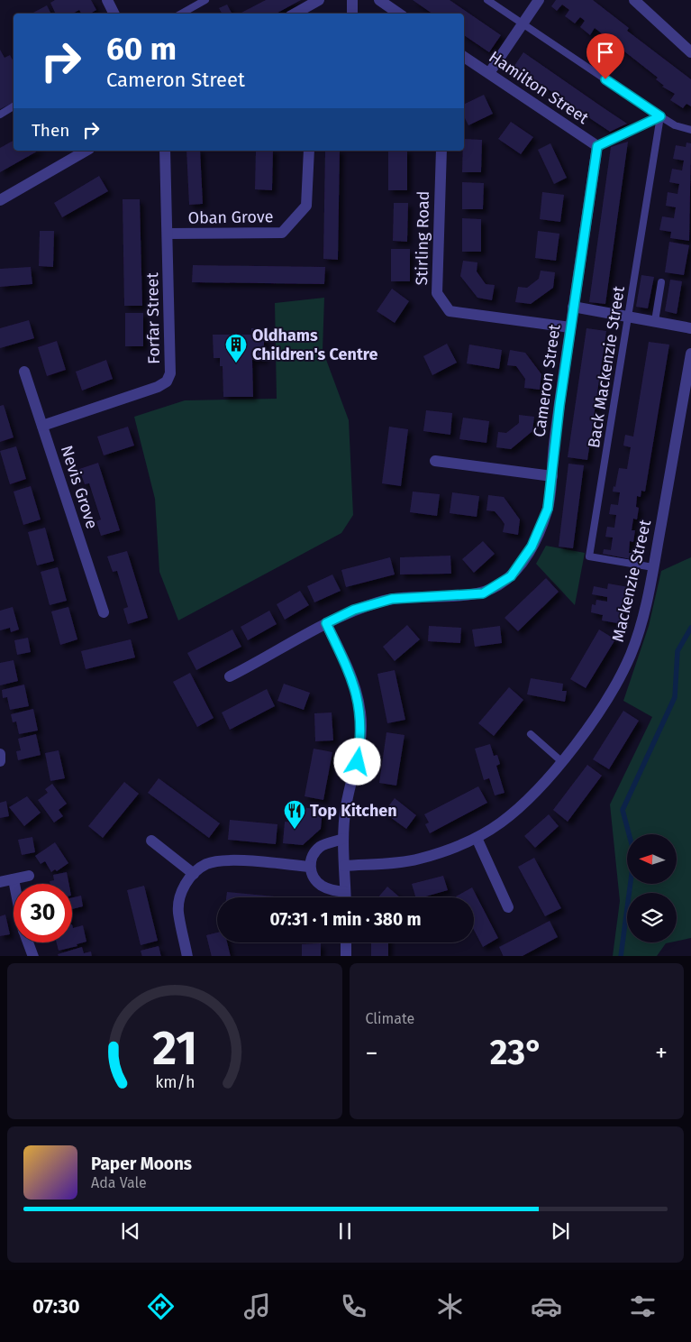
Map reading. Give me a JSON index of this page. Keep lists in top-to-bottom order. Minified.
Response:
{"streets":{"street":["Hamilton Street","Oban Grove","Stirling Road","Forfar Street","Cameron Street","Nevis Grove","Mackenzie Street"],"lane":["Back Mackenzie Street"]},"crossings":[["Hamilton Street","Cameron Street"],["Oban Grove","Forfar Street"],["Stirling Road","Cameron Street"],["Forfar Street","Nevis Grove"],["Back Mackenzie Street","Mackenzie Street"]],"places":{"building":["Oldhams Children's Centre"],"restaurant":["Top Kitchen"]},"north":"left","page":{"turn":["60 m","Cameron Street"],"then":"Then","limit":"30","trip":"07:31 · 1 min · 380 m","tile":"Climate","heat":["−","23°","+"],"song":["Paper Moons","Ada Vale"],"tabs":"07:30","gauge":["21","km/h"]}}
